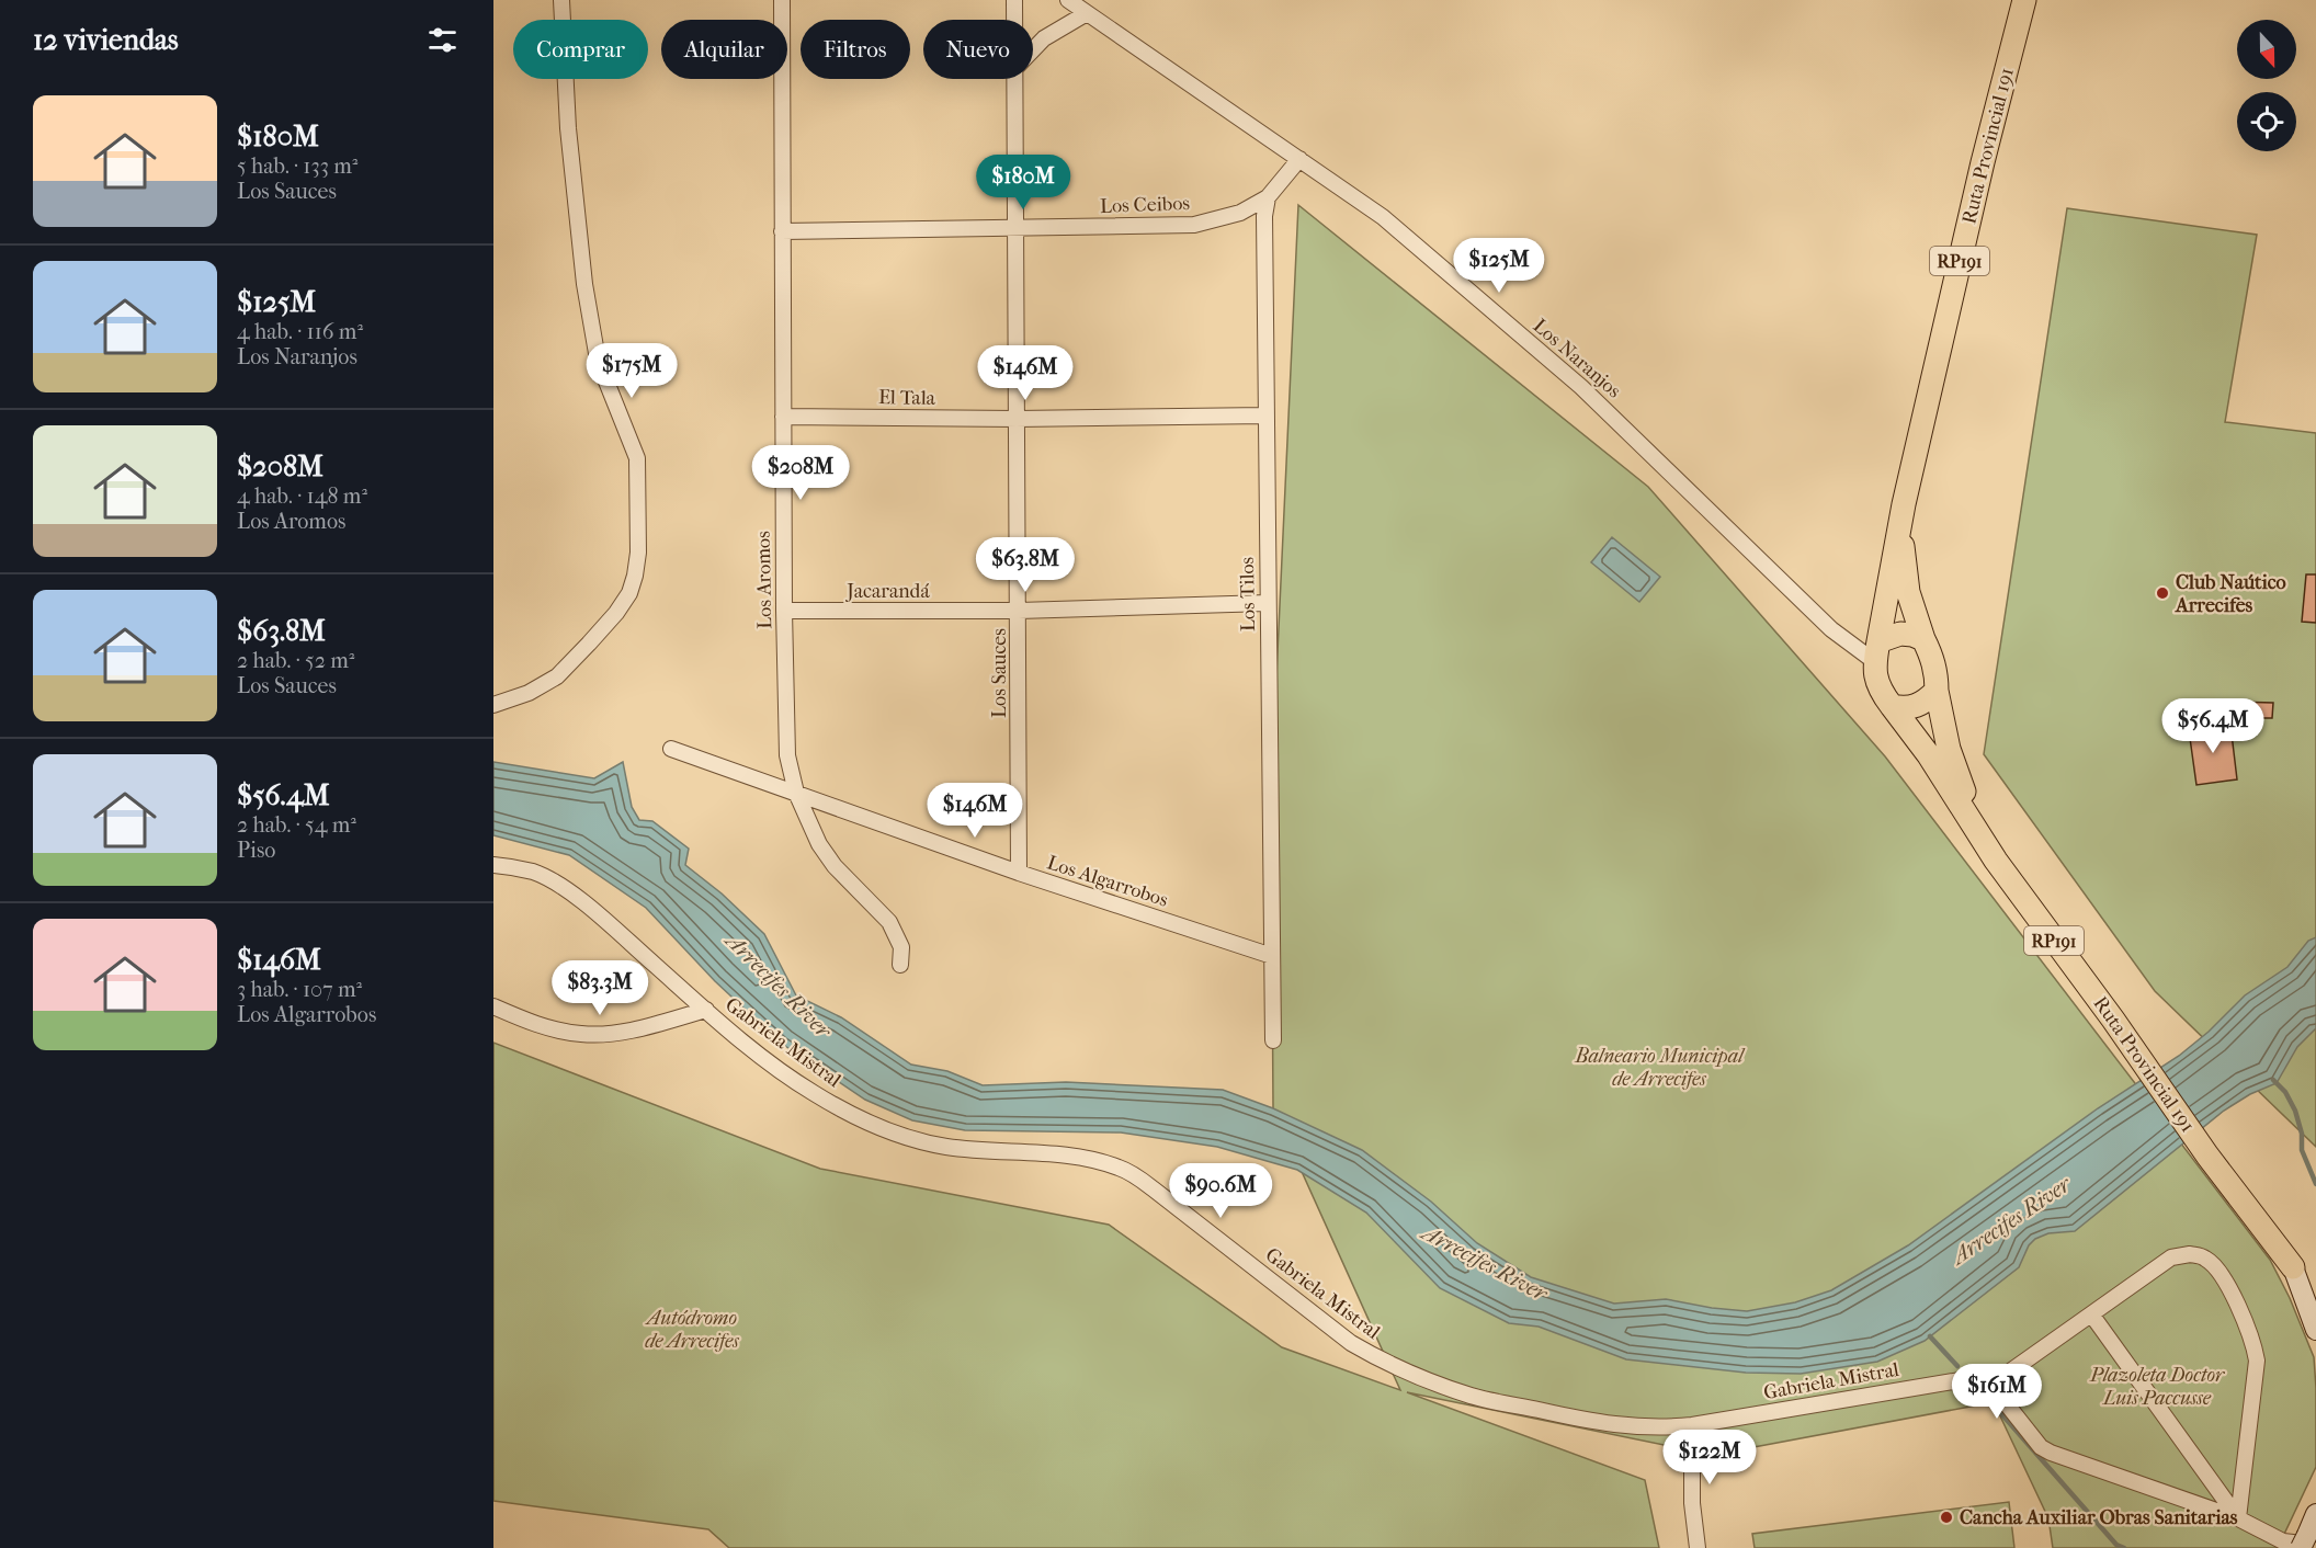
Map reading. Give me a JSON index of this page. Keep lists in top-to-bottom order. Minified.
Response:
{"streets":{"main road":["Ruta Provincial 191","RP191"],"street":["Los Ceibos","Los Naranjos","El Tala","Los Aromos","Jacarandá","Los Tilos","Los Sauces","Los Algarrobos","Gabriela Mistral"]},"crossings":[["Ruta Provincial 191","RP191"],["Ruta Provincial 191","Los Naranjos"],["Los Ceibos","Los Aromos"],["Los Ceibos","Los Tilos"],["Los Ceibos","Los Sauces"],["RP191","Los Naranjos"],["El Tala","Los Aromos"],["El Tala","Los Tilos"],["El Tala","Los Sauces"],["Los Aromos","Jacarandá"],["Los Aromos","Los Algarrobos"],["Jacarandá","Los Tilos"],["Jacarandá","Los Sauces"],["Los Tilos","Los Algarrobos"],["Los Sauces","Los Algarrobos"]],"water":["Arrecifes River"],"parks":["Balneario Municipal de Arrecifes","Autódromo de Arrecifes","Plazoleta Doctor Luis Paccusse"],"places":["Club Naútico Arrecifes","Cancha Auxiliar Obras Sanitarias"],"north":"bottom","page":{"heading":"12 viviendas","chip":["Comprar","Alquilar","Filtros","Nuevo"],"list":[{"name":"$180M","note":"5 hab. · 133 m² · Los Sauces"},{"name":"$125M","note":"4 hab. · 116 m² · Los Naranjos"},{"name":"$208M","note":"4 hab. · 148 m² · Los Aromos"},{"name":"$63.8M","note":"2 hab. · 52 m² · Los Sauces"},{"name":"$56.4M","note":"2 hab. · 54 m² · Piso"},{"name":"$146M","note":"3 hab. · 107 m² · Los Algarrobos"}],"price":["$180M","$125M","$175M","$146M","$208M","$63.8M","$56.4M","$146M","$83.3M","$90.6M","$161M","$122M"]}}
